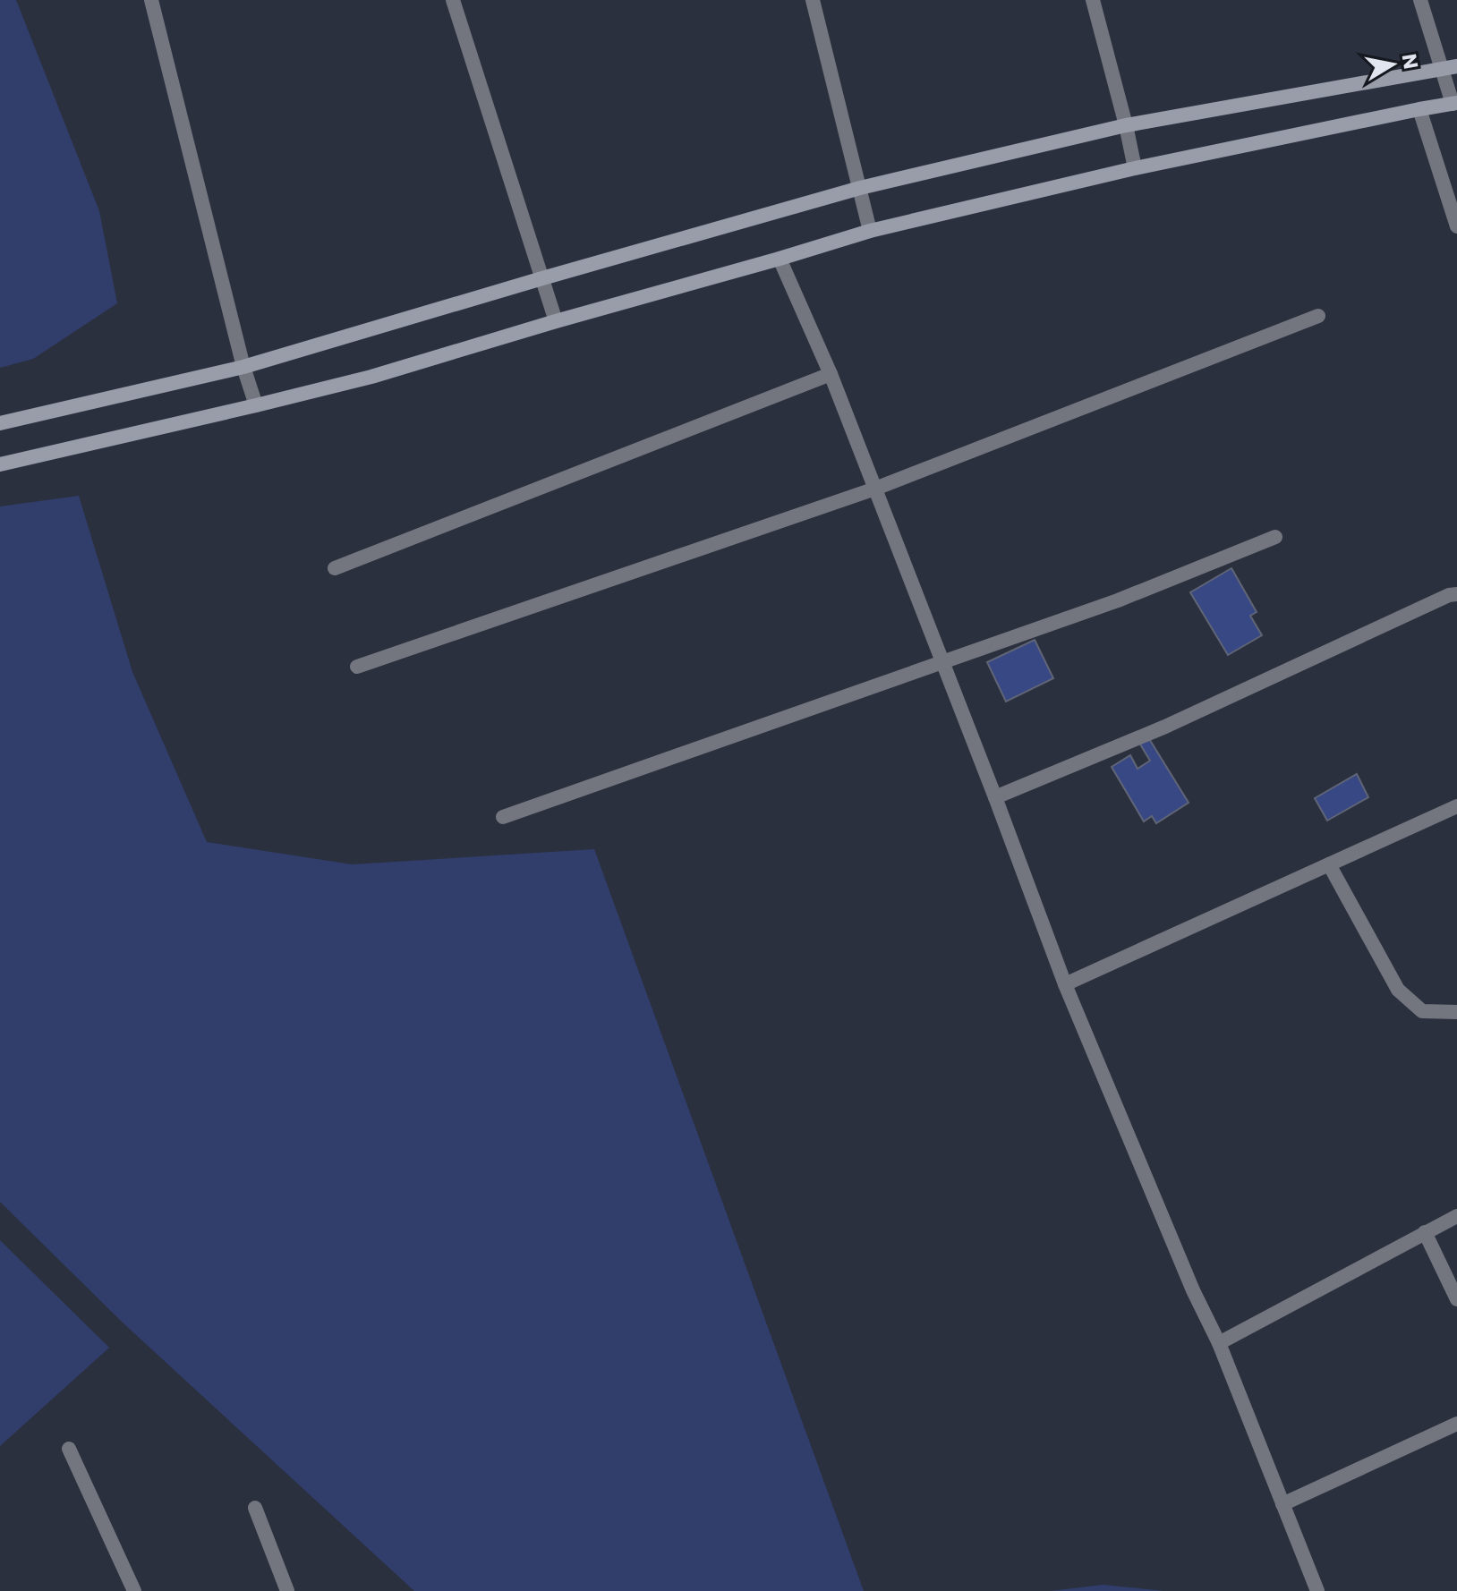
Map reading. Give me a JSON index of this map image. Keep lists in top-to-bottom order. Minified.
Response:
{"north":"right"}
